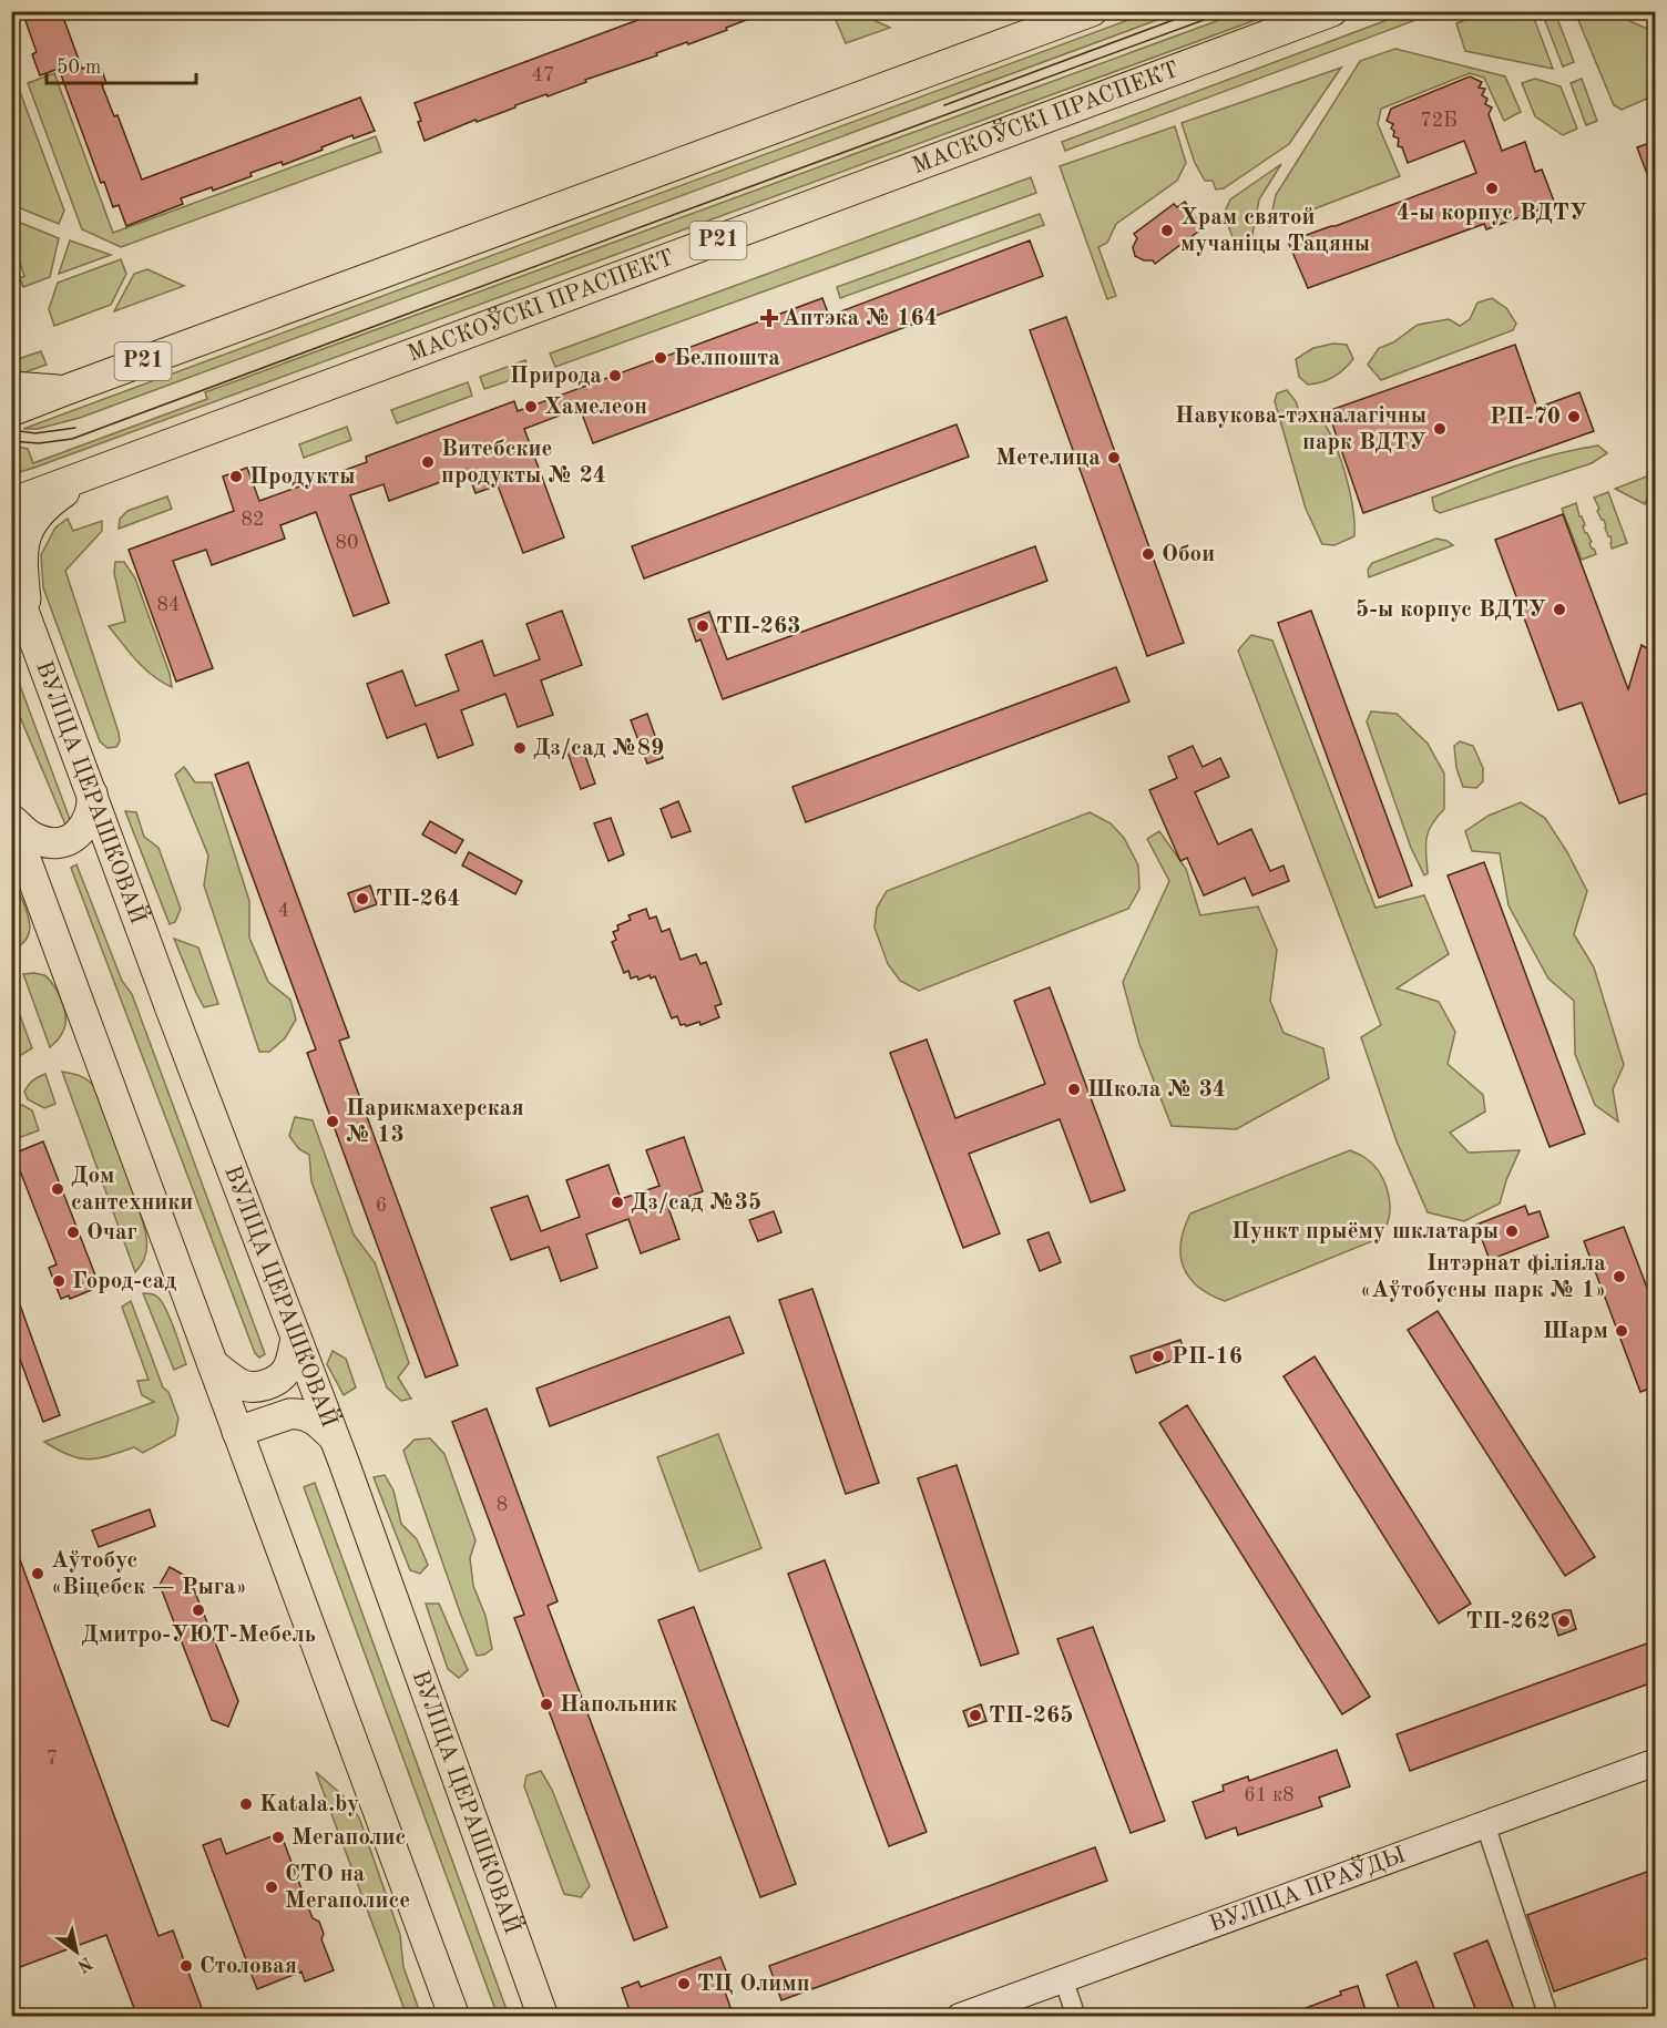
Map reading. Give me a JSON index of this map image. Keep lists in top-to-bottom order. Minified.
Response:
{"streets":{"main road":["МАСКОЎСКІ ПРАСПЕКТ","Р21","ВУЛІЦА ЦЕРАШКОВАЙ","ВУЛІЦА ПРАЎДЫ"]},"places":{"other":["4-ы корпус ВДТУ","Храм святой мучаніцы Тацяны","Белпошта","Природа","Хамелеон","РП-70","Навукова-тэхналагічны парк ВДТУ","Метелица","Витебские продукты № 24","Продукты","Обои","5-ы корпус ВДТУ","ТП-263","Дз/сад №89","ТП-264","Школа № 34","Парикмахерская № 13","Дом сантехники","Дз/сад №35","Пункт прыёму шклатары","Очаг","Інтэрнат філіяла «Аўтобусны парк № 1»","Город-сад","Шарм","РП-16","Аўтобус «Віцебск — Рыга»","Дмитро-УЮТ-Мебель","ТП-262","Напольник","ТП-265","Katala.by","Мегаполис","СТО на Мегаполисе","Столовая","ТЦ Олимп"],"health":["Аптэка № 164"]},"house_numbers":["47","72Б","82","80","84","4","6","8","7","61 к8"],"scale_bar":"50 m","north":"bottom right"}
